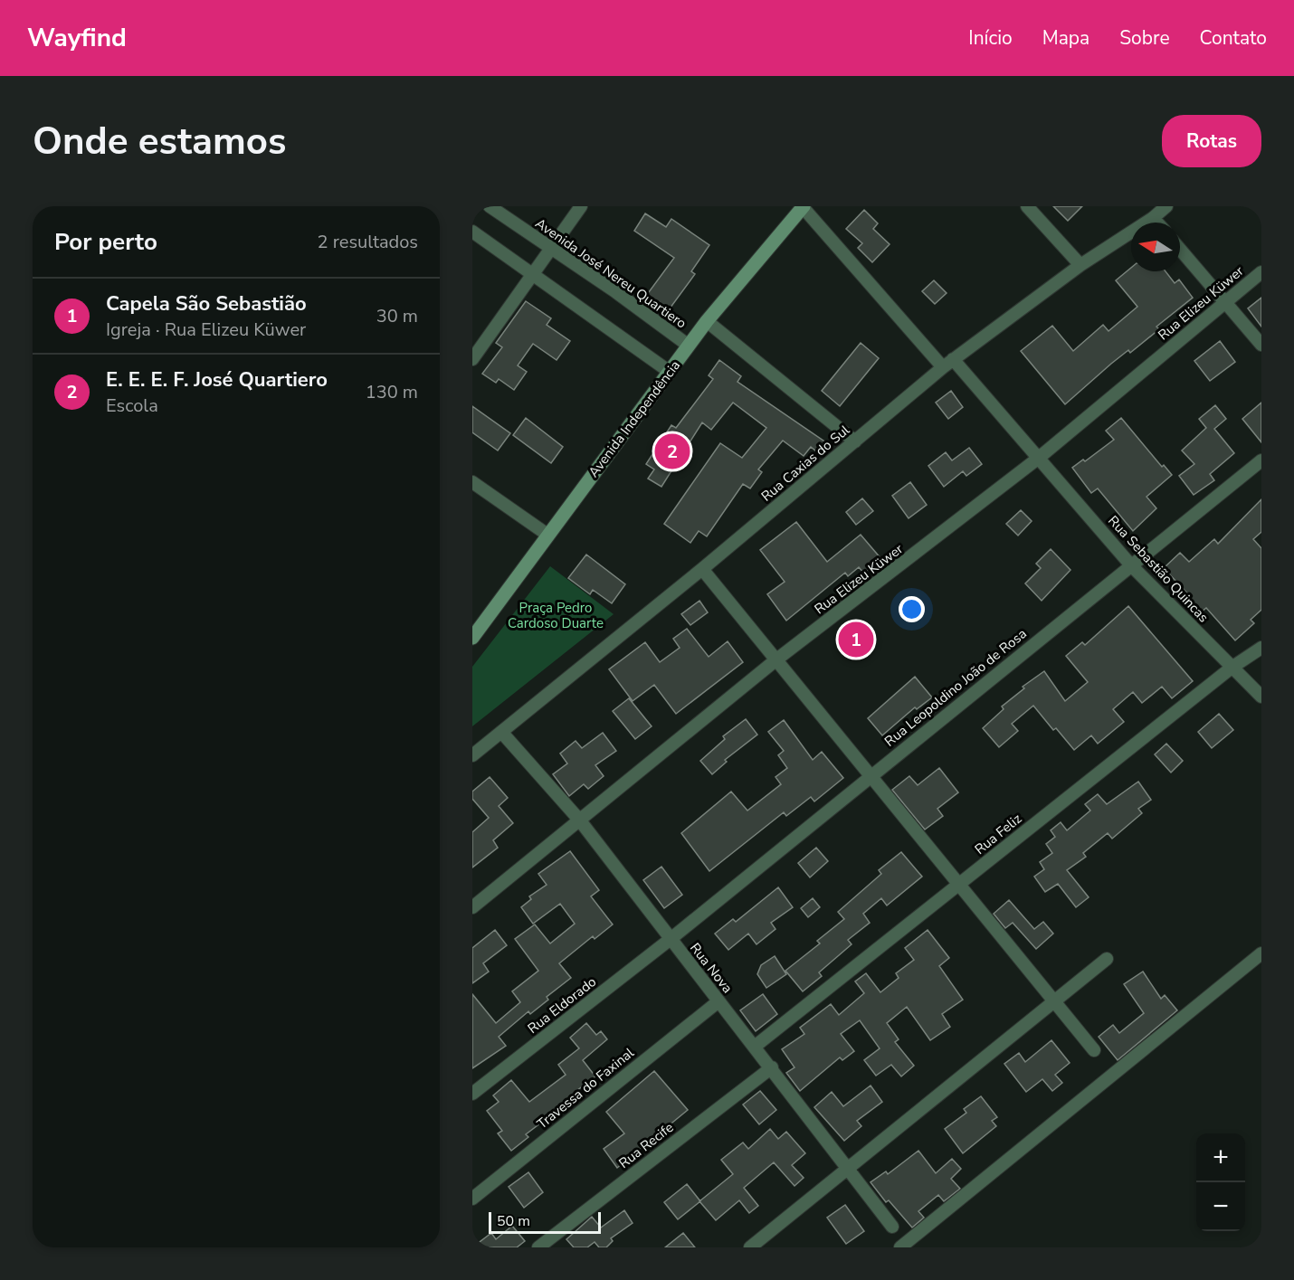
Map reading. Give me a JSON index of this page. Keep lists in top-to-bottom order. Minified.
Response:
{"streets":{"street":["Avenida José Nereu Quartiero","Rua Elizeu Küwer","Avenida Independência","Rua Caxias do Sul","Rua Sebastião Quincas","Rua Leopoldino João de Rosa","Rua Feliz","Rua Nova","Rua Eldorado","Travessa do Faxinal","Rua Recife"]},"crossings":[["Avenida José Nereu Quartiero","Avenida Independência"],["Rua Elizeu Küwer","Rua Sebastião Quincas"],["Rua Elizeu Küwer","Rua Nova"],["Avenida Independência","Rua Sebastião Quincas"],["Rua Caxias do Sul","Rua Sebastião Quincas"],["Rua Caxias do Sul","Rua Nova"],["Rua Sebastião Quincas","Rua Leopoldino João de Rosa"],["Rua Sebastião Quincas","Rua Feliz"],["Rua Leopoldino João de Rosa","Rua Nova"],["Rua Leopoldino João de Rosa","Rua Eldorado"],["Rua Feliz","Rua Nova"],["Rua Nova","Rua Eldorado"],["Rua Nova","Travessa do Faxinal"],["Rua Nova","Rua Recife"]],"parks":["Praça Pedro Cardoso Duarte"],"scale_bar":"50 m","north":"left","page":{"header":"Wayfind","nav":["Início","Mapa","Sobre","Contato"],"buttons":"Rotas","title":"Onde estamos","heading":["Por perto","2 resultados"],"list":[{"mark":"1","name":"Capela São Sebastião","note":"Igreja · Rua Elizeu Küwer","value":"30 m"},{"mark":"2","name":"E. E. E. F. José Quartiero","note":"Escola","value":"130 m"}],"pins":["2","1"],"map_buttons":["+","−"],"scale":"50 m"}}
